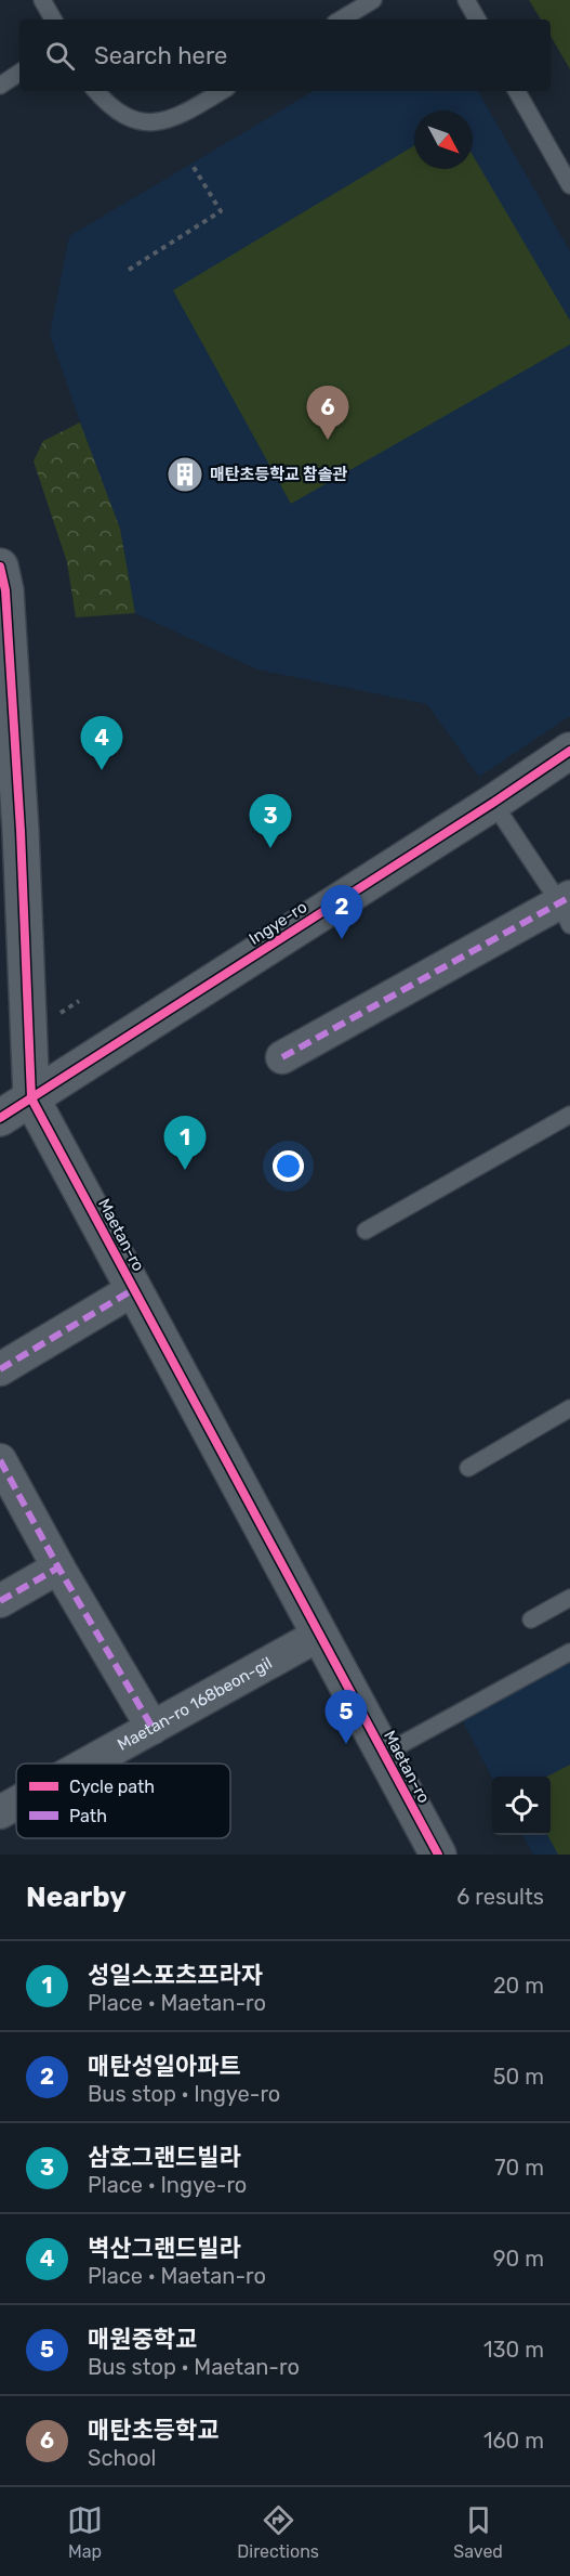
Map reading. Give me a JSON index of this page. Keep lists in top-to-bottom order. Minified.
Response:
{"streets":{"street":["Ingye-ro","Maetan-ro","Maetan-ro 168beon-gil"]},"crossings":[["Ingye-ro","Maetan-ro"],["Maetan-ro","Maetan-ro 168beon-gil"]],"places":{"building":["매탄초등학교 참솔관"]},"legend":["Cycle path","Path"],"north":"bottom right","page":{"search":"Search here","pins":["6","4","3","2","1","5"],"heading":["Nearby","6 results"],"list":[{"mark":"1","name":"성일스포츠프라자","note":"Place · Maetan-ro","value":"20 m"},{"mark":"2","name":"매탄성일아파트","note":"Bus stop · Ingye-ro","value":"50 m"},{"mark":"3","name":"삼호그랜드빌라","note":"Place · Ingye-ro","value":"70 m"},{"mark":"4","name":"벽산그랜드빌라","note":"Place · Maetan-ro","value":"90 m"},{"mark":"5","name":"매원중학교","note":"Bus stop · Maetan-ro","value":"130 m"},{"mark":"6","name":"매탄초등학교","note":"School","value":"160 m"}],"nav":["Map","Directions","Saved"]}}
